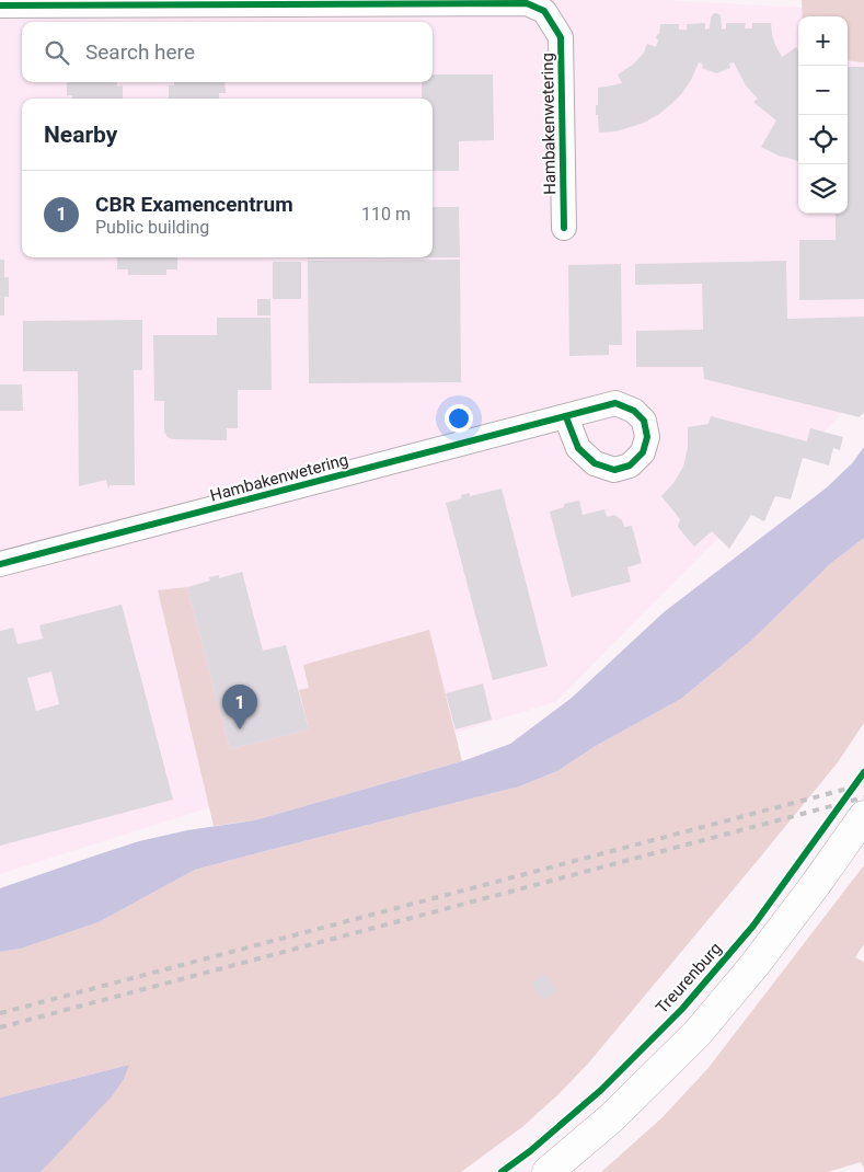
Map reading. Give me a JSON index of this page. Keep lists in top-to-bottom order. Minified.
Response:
{"streets":{"street":["Hambakenwetering"],"cycle path":["Treurenburg"]},"page":{"map_buttons":["+","−"],"search":"Search here","heading":"Nearby","list":[{"mark":"1","name":"CBR Examencentrum","note":"Public building","value":"110 m"}],"pins":"1"}}
